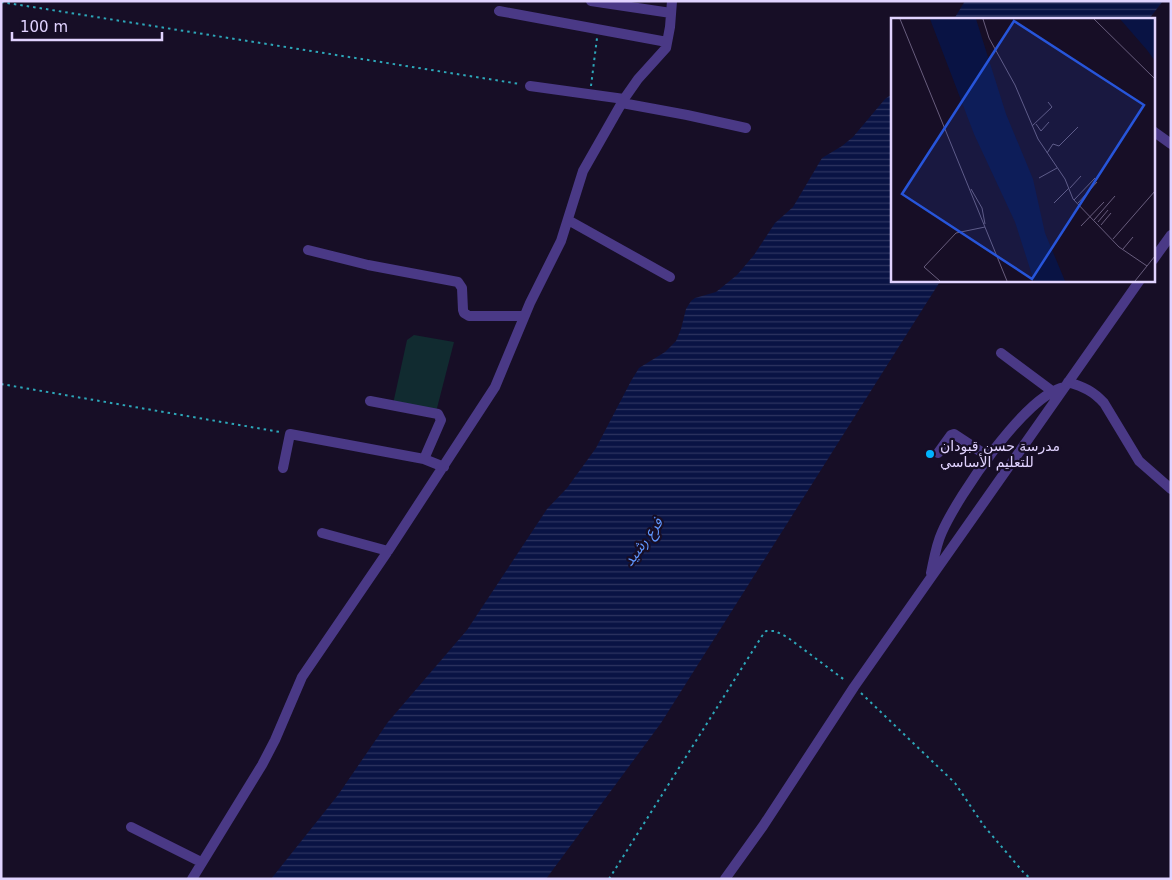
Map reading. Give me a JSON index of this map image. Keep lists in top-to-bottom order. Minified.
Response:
{"water":["فرع رشيد"],"places":["مدرسة حسن قبودان للتعليم الأساسي"],"scale_bar":"100 m"}
